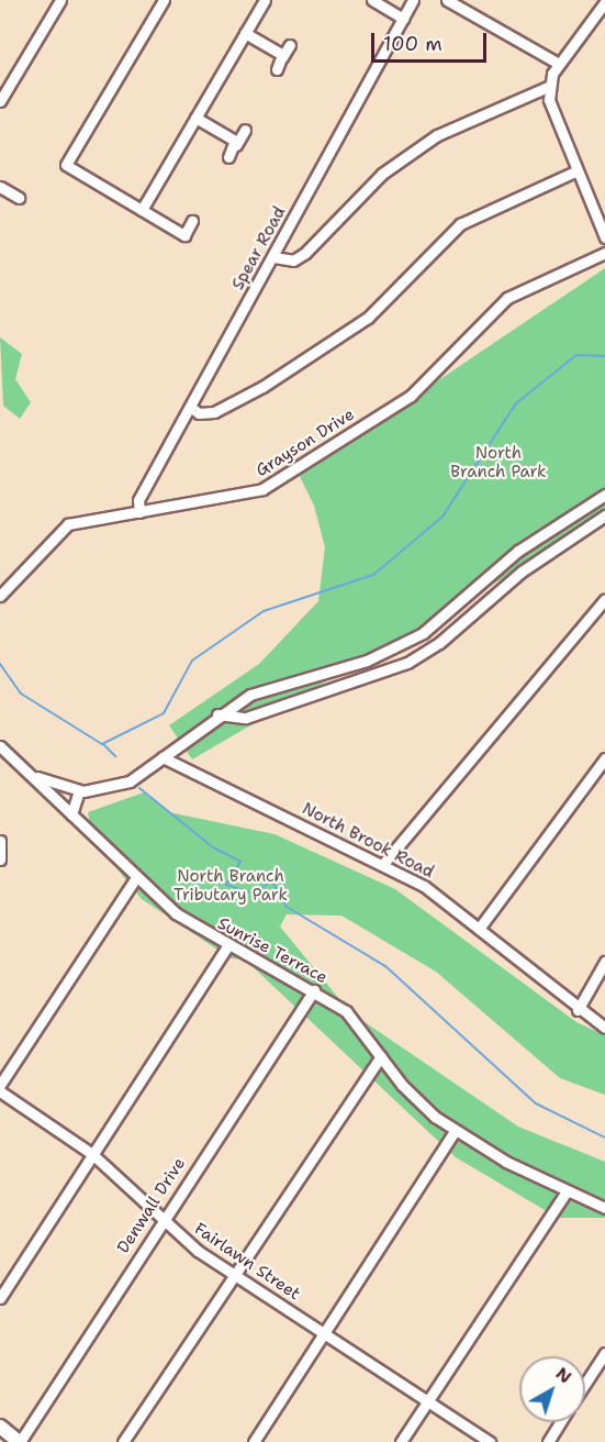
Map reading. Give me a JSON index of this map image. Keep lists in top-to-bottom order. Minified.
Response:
{"streets":{"street":["Spear Road","Grayson Drive","North Brook Road","Sunrise Terrace","Denwall Drive","Fairlawn Street"]},"crossings":[["Spear Road","Grayson Drive"],["Sunrise Terrace","Denwall Drive"],["Denwall Drive","Fairlawn Street"]],"parks":["North Branch Park","North Branch Tributary Park"],"scale_bar":"100 m","north":"top right"}
